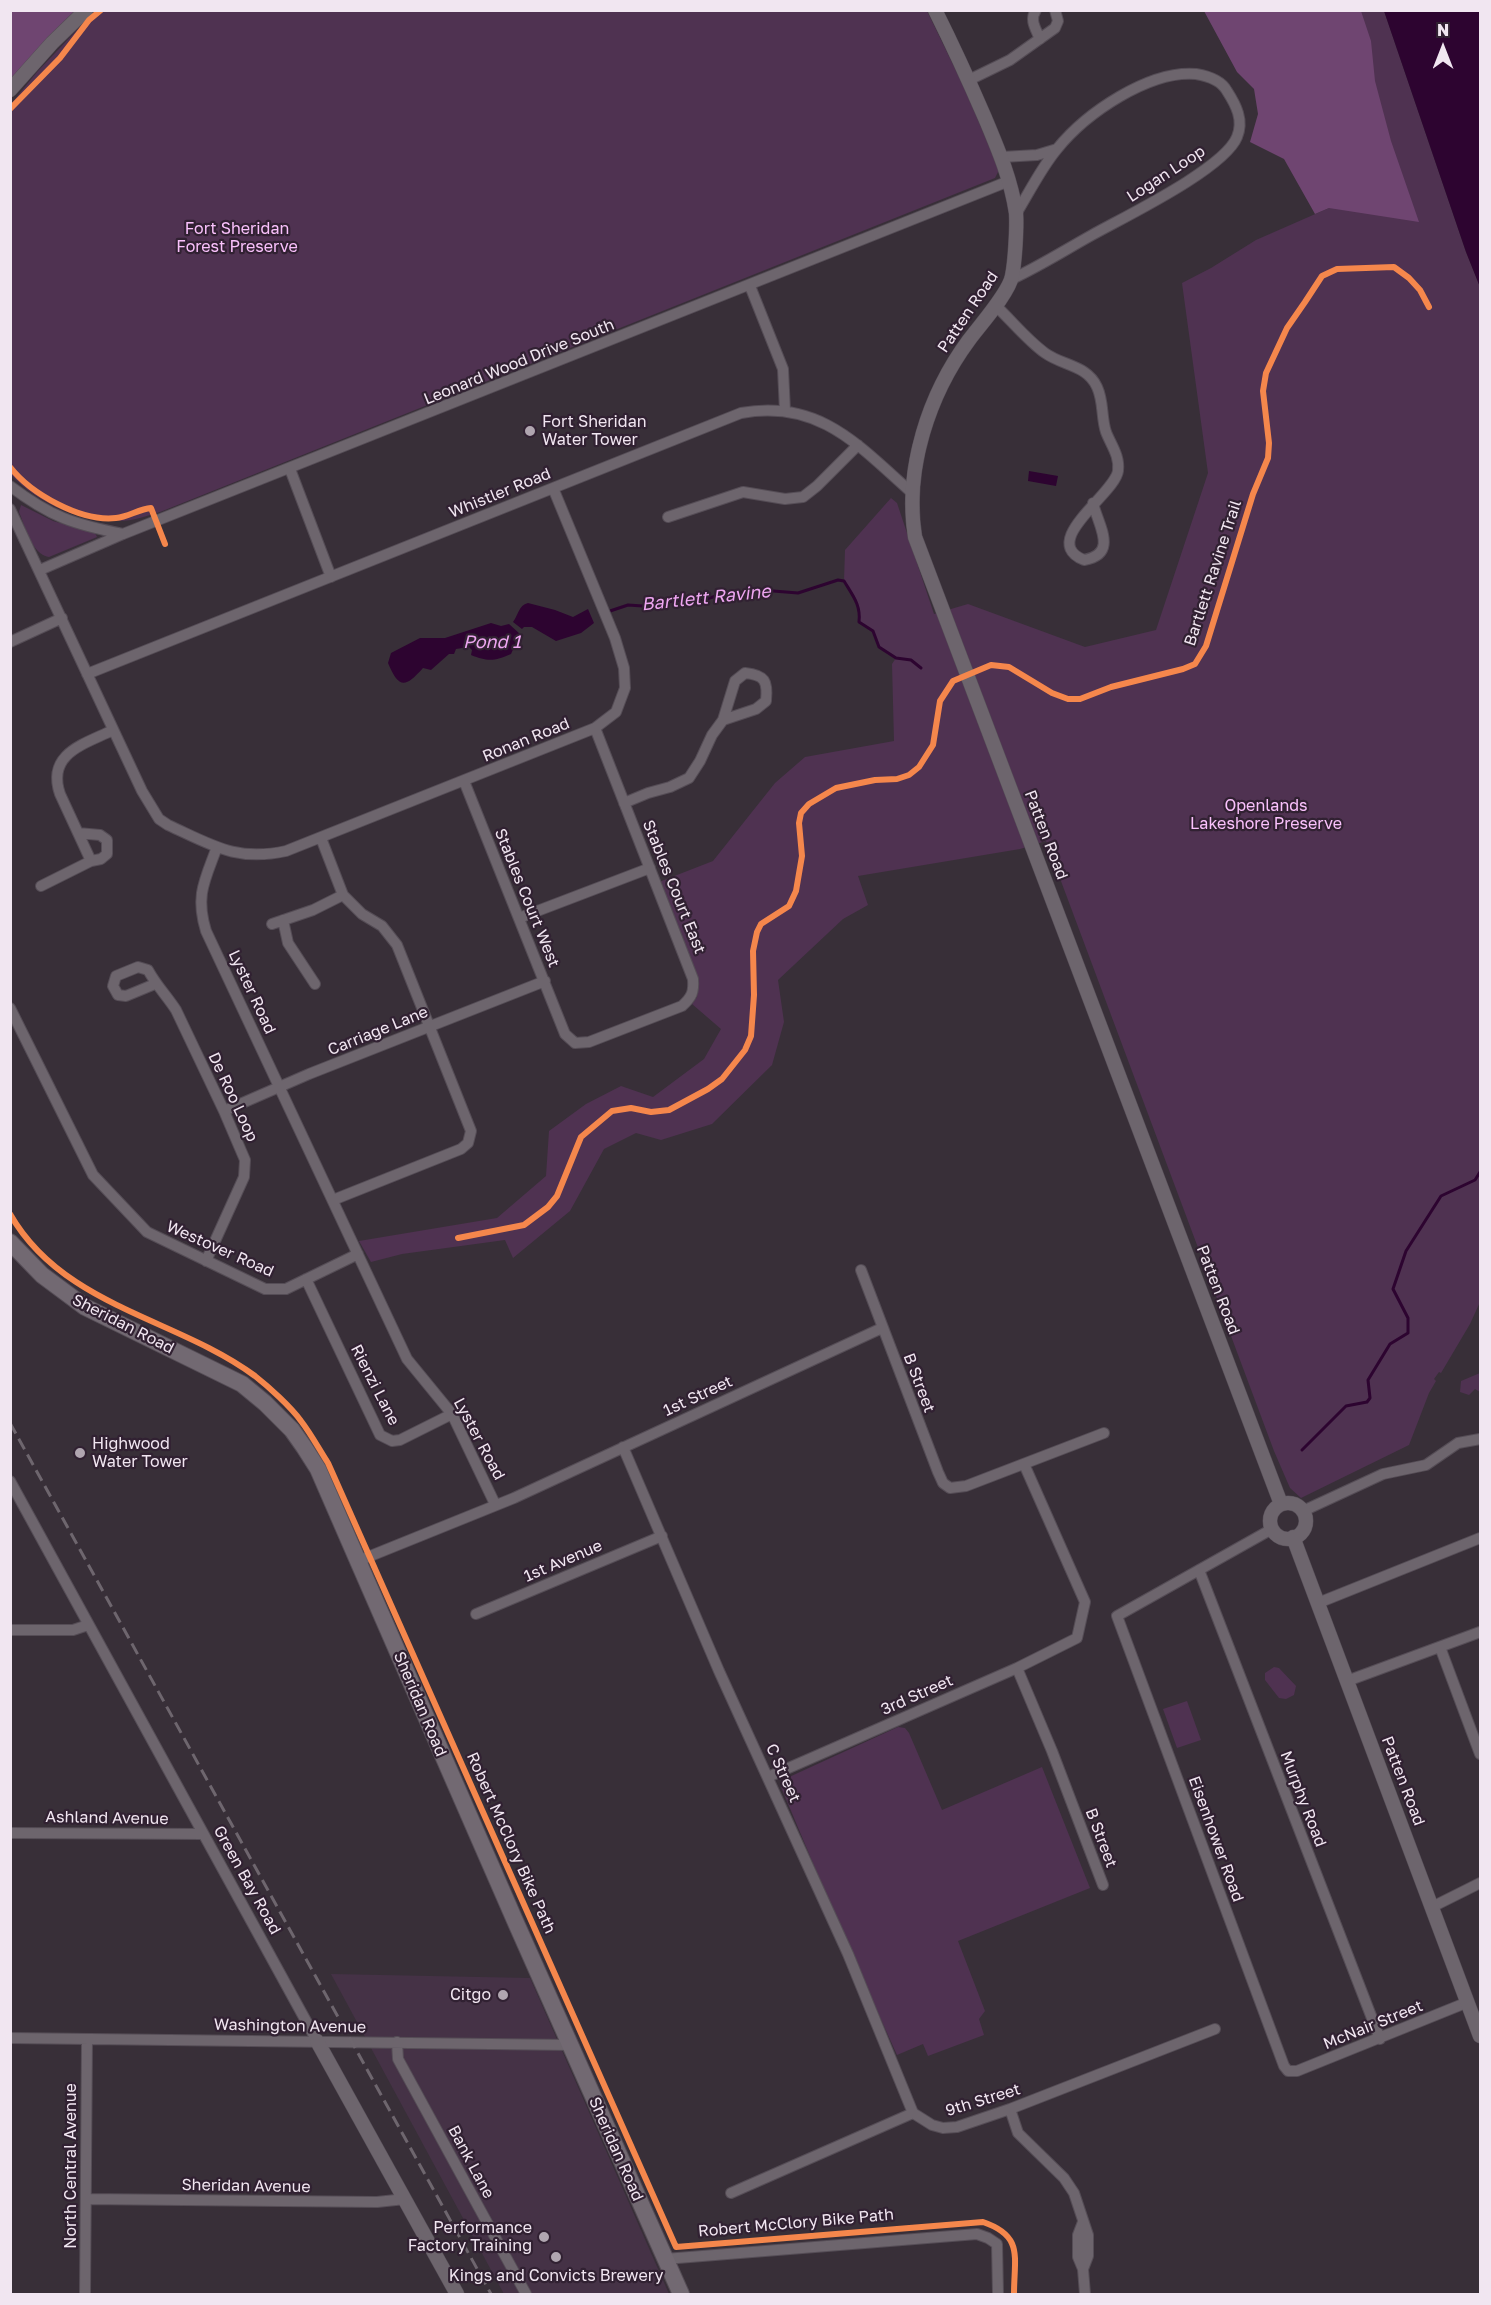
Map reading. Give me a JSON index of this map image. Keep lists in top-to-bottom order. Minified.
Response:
{"streets":{"main road":["Sheridan Road"],"street":["Logan Loop","Patten Road","Leonard Wood Drive South","Whistler Road","Ronan Road","Stables Court East","Stables Court West","Lyster Road","Carriage Lane","De Roo Loop","Westover Road","B Street","Rienzi Lane","1st Street","1st Avenue","3rd Street","C Street","Murphy Road","Ashland Avenue","Eisenhower Road","Green Bay Road","McNair Street","Washington Avenue","9th Street","Bank Lane","North Central Avenue","Sheridan Avenue"],"cycle path":["Bartlett Ravine Trail","Robert McClory Bike Path"]},"crossings":[["Logan Loop","Patten Road"],["Patten Road","Leonard Wood Drive South"],["Patten Road","Whistler Road"],["Patten Road","McNair Street"],["Whistler Road","Ronan Road"],["Ronan Road","Stables Court East"],["Ronan Road","Stables Court West"],["Ronan Road","Lyster Road"],["Stables Court East","Stables Court West"],["Stables Court West","Carriage Lane"],["Lyster Road","Carriage Lane"],["Lyster Road","Westover Road"],["Lyster Road","Rienzi Lane"],["Lyster Road","1st Street"],["Carriage Lane","De Roo Loop"],["De Roo Loop","Westover Road"],["Westover Road","Rienzi Lane"],["Sheridan Road","1st Street"],["Sheridan Road","Washington Avenue"],["B Street","1st Street"],["B Street","3rd Street"],["1st Street","C Street"],["1st Avenue","C Street"],["3rd Street","C Street"],["C Street","9th Street"],["Murphy Road","Eisenhower Road"],["Murphy Road","McNair Street"],["Ashland Avenue","Green Bay Road"],["Eisenhower Road","McNair Street"],["Green Bay Road","Washington Avenue"],["Green Bay Road","Sheridan Avenue"],["Washington Avenue","Bank Lane"],["Washington Avenue","North Central Avenue"],["North Central Avenue","Sheridan Avenue"]],"water":["Bartlett Ravine","Pond 1"],"parks":["Fort Sheridan Forest Preserve","Openlands Lakeshore Preserve"],"places":["Fort Sheridan Water Tower","Highwood Water Tower","Citgo","Performance Factory Training","Kings and Convicts Brewery"],"north":"top"}
